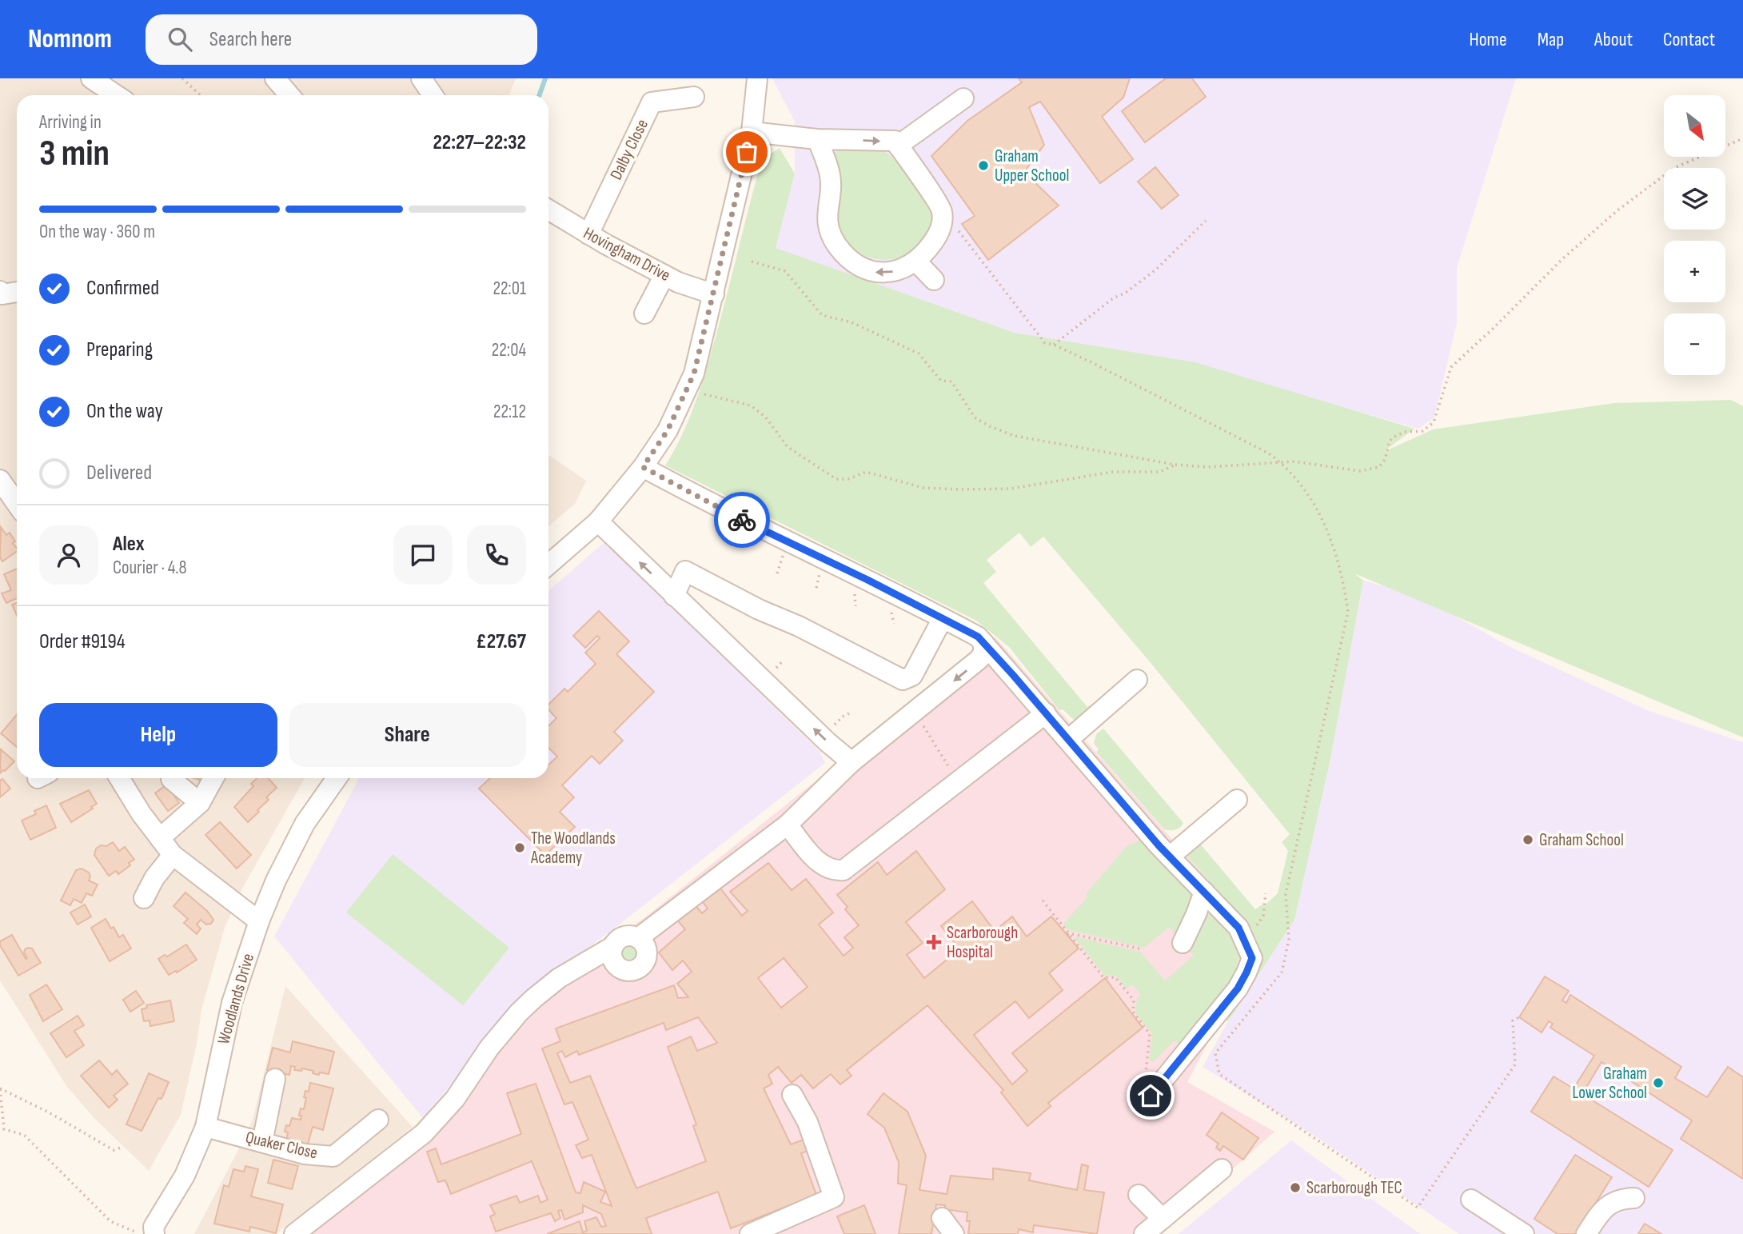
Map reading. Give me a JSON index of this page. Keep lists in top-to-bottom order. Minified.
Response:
{"streets":{"street":["Dalby Close","Hovingham Drive","Woodlands Drive","Quaker Close"]},"crossings":[["Dalby Close","Hovingham Drive"],["Woodlands Drive","Quaker Close"]],"places":{"other":["Graham Upper School","Graham School","The Woodlands Academy","Graham Lower School","Scarborough TEC"],"health":["Scarborough Hospital"]},"north":"bottom right","page":{"header":"Nomnom","search":"Search here","nav":["Home","Map","About","Contact"],"map_buttons":["+","−"],"heading":["3 min","Arriving in","22:27–22:32"],"panel":["Alex","Courier · 4.8","Order #9194","£27.67"],"bar":"On the way · 360 m","list":[["Confirmed","22:01"],["Preparing","22:04"],["On the way","22:12"],"Delivered"],"buttons":["Help","Share"]}}
